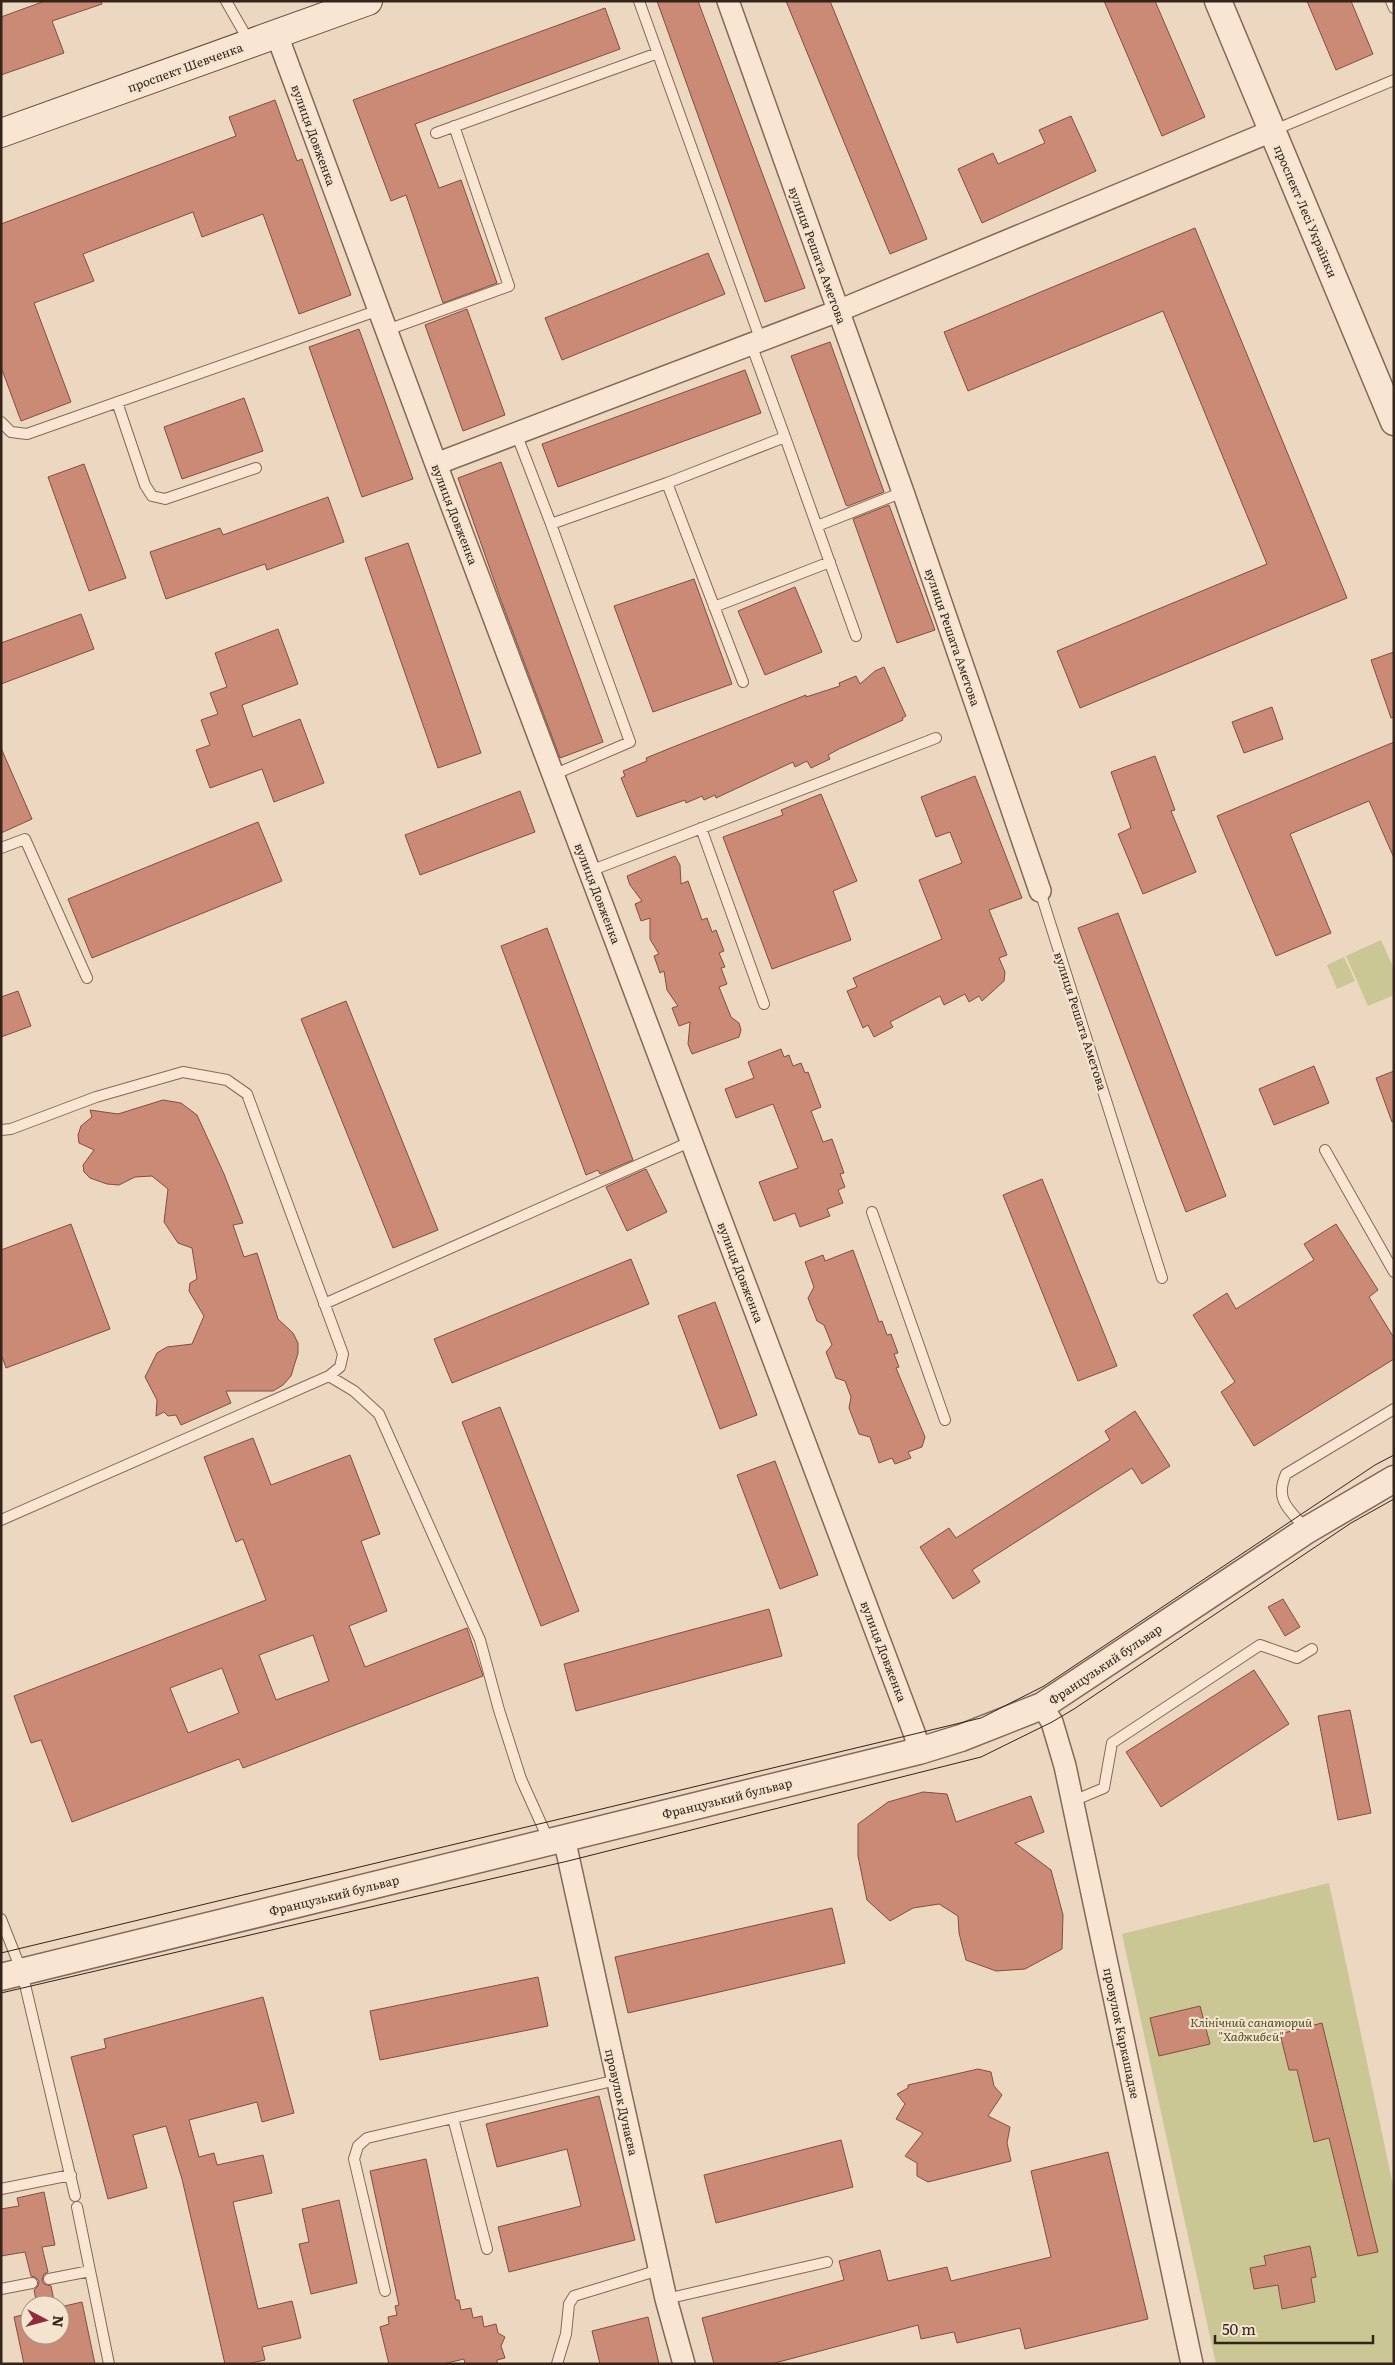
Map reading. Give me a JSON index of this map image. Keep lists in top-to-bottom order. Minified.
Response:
{"streets":{"main road":["проспект Шевченка"],"street":["вулиця Довженка","проспект Лесі Українки","вулиця Решата Аметова","Французький бульвар","провулок Каркашадзе","провулок Дунаєва"]},"crossings":[["проспект Шевченка","вулиця Довженка"],["вулиця Довженка","Французький бульвар"],["Французький бульвар","провулок Каркашадзе"],["Французький бульвар","провулок Дунаєва"]],"parks":["Клінічний санаторий \"Хаджибєй\""],"scale_bar":"50 m","north":"right"}
